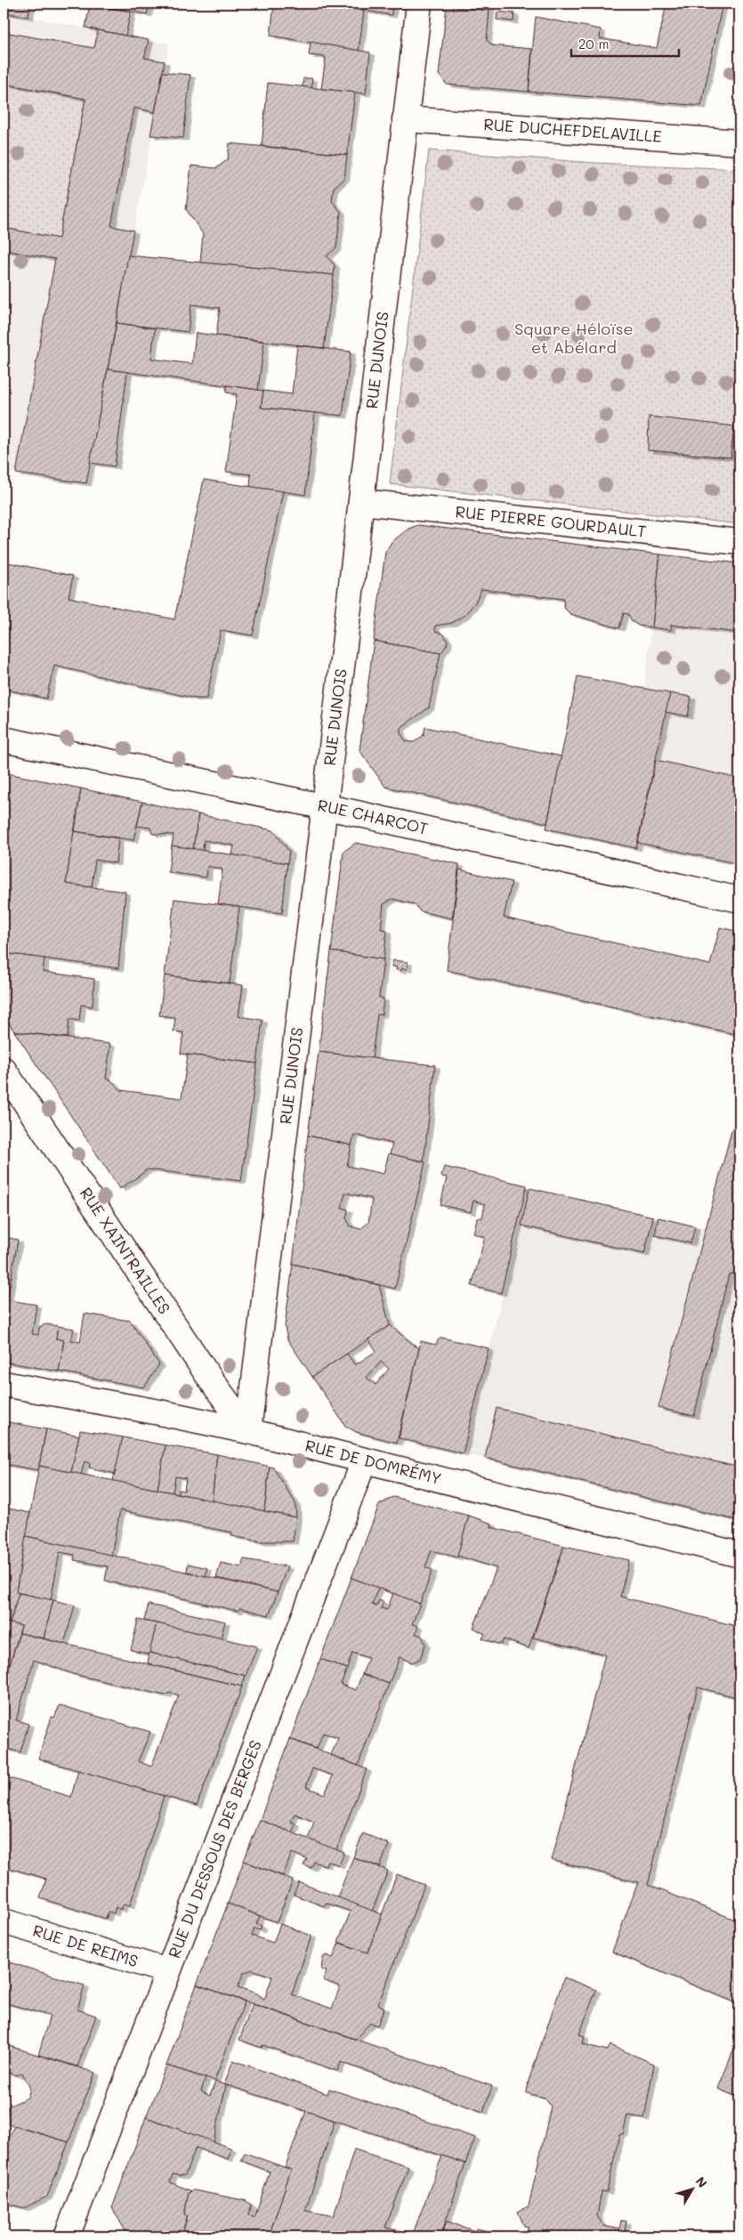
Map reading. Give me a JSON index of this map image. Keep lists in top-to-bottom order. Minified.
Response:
{"streets":{"street":["RUE DUCHEFDELAVILLE","RUE DUNOIS","RUE PIERRE GOURDAULT","RUE CHARCOT","RUE XAINTRAILLES","RUE DE DOMRÉMY","RUE DU DESSOUS DES BERGES","RUE DE REIMS"]},"crossings":[["RUE DUCHEFDELAVILLE","RUE DUNOIS"],["RUE DUNOIS","RUE PIERRE GOURDAULT"],["RUE DUNOIS","RUE CHARCOT"],["RUE DUNOIS","RUE XAINTRAILLES"],["RUE DUNOIS","RUE DE DOMRÉMY"],["RUE XAINTRAILLES","RUE DE DOMRÉMY"],["RUE DE DOMRÉMY","RUE DU DESSOUS DES BERGES"],["RUE DU DESSOUS DES BERGES","RUE DE REIMS"]],"parks":["Square Héloïse et Abélard"],"scale_bar":"20 m","north":"top right"}
